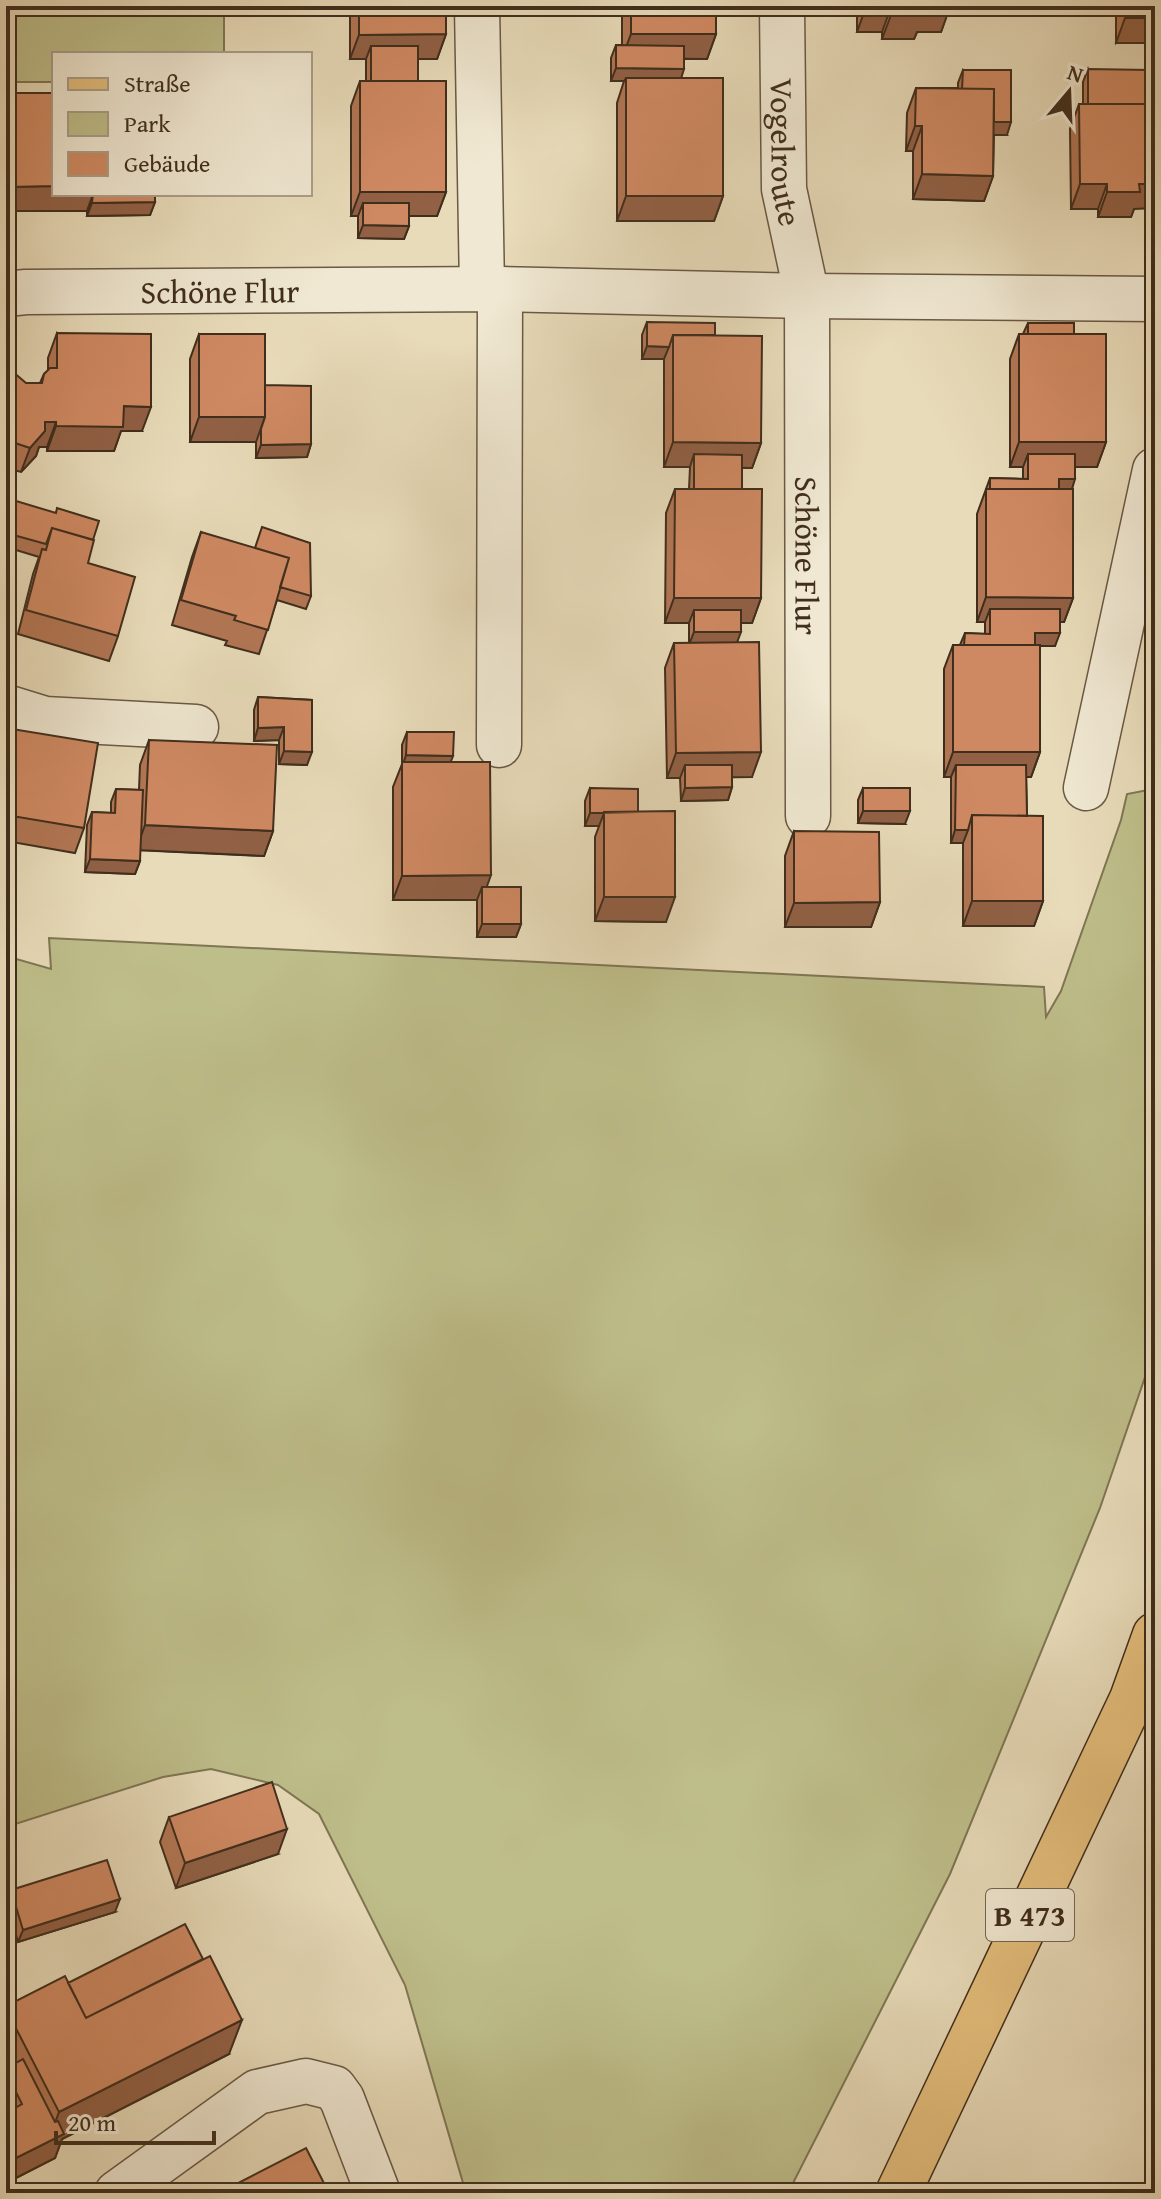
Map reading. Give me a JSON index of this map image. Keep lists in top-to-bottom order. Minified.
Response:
{"streets":{"main road":["B 473"],"street":["Vogelroute","Schöne Flur"]},"crossings":[["Vogelroute","Schöne Flur"]],"legend":["Straße","Park","Gebäude"],"scale_bar":"20 m","north":"top"}
